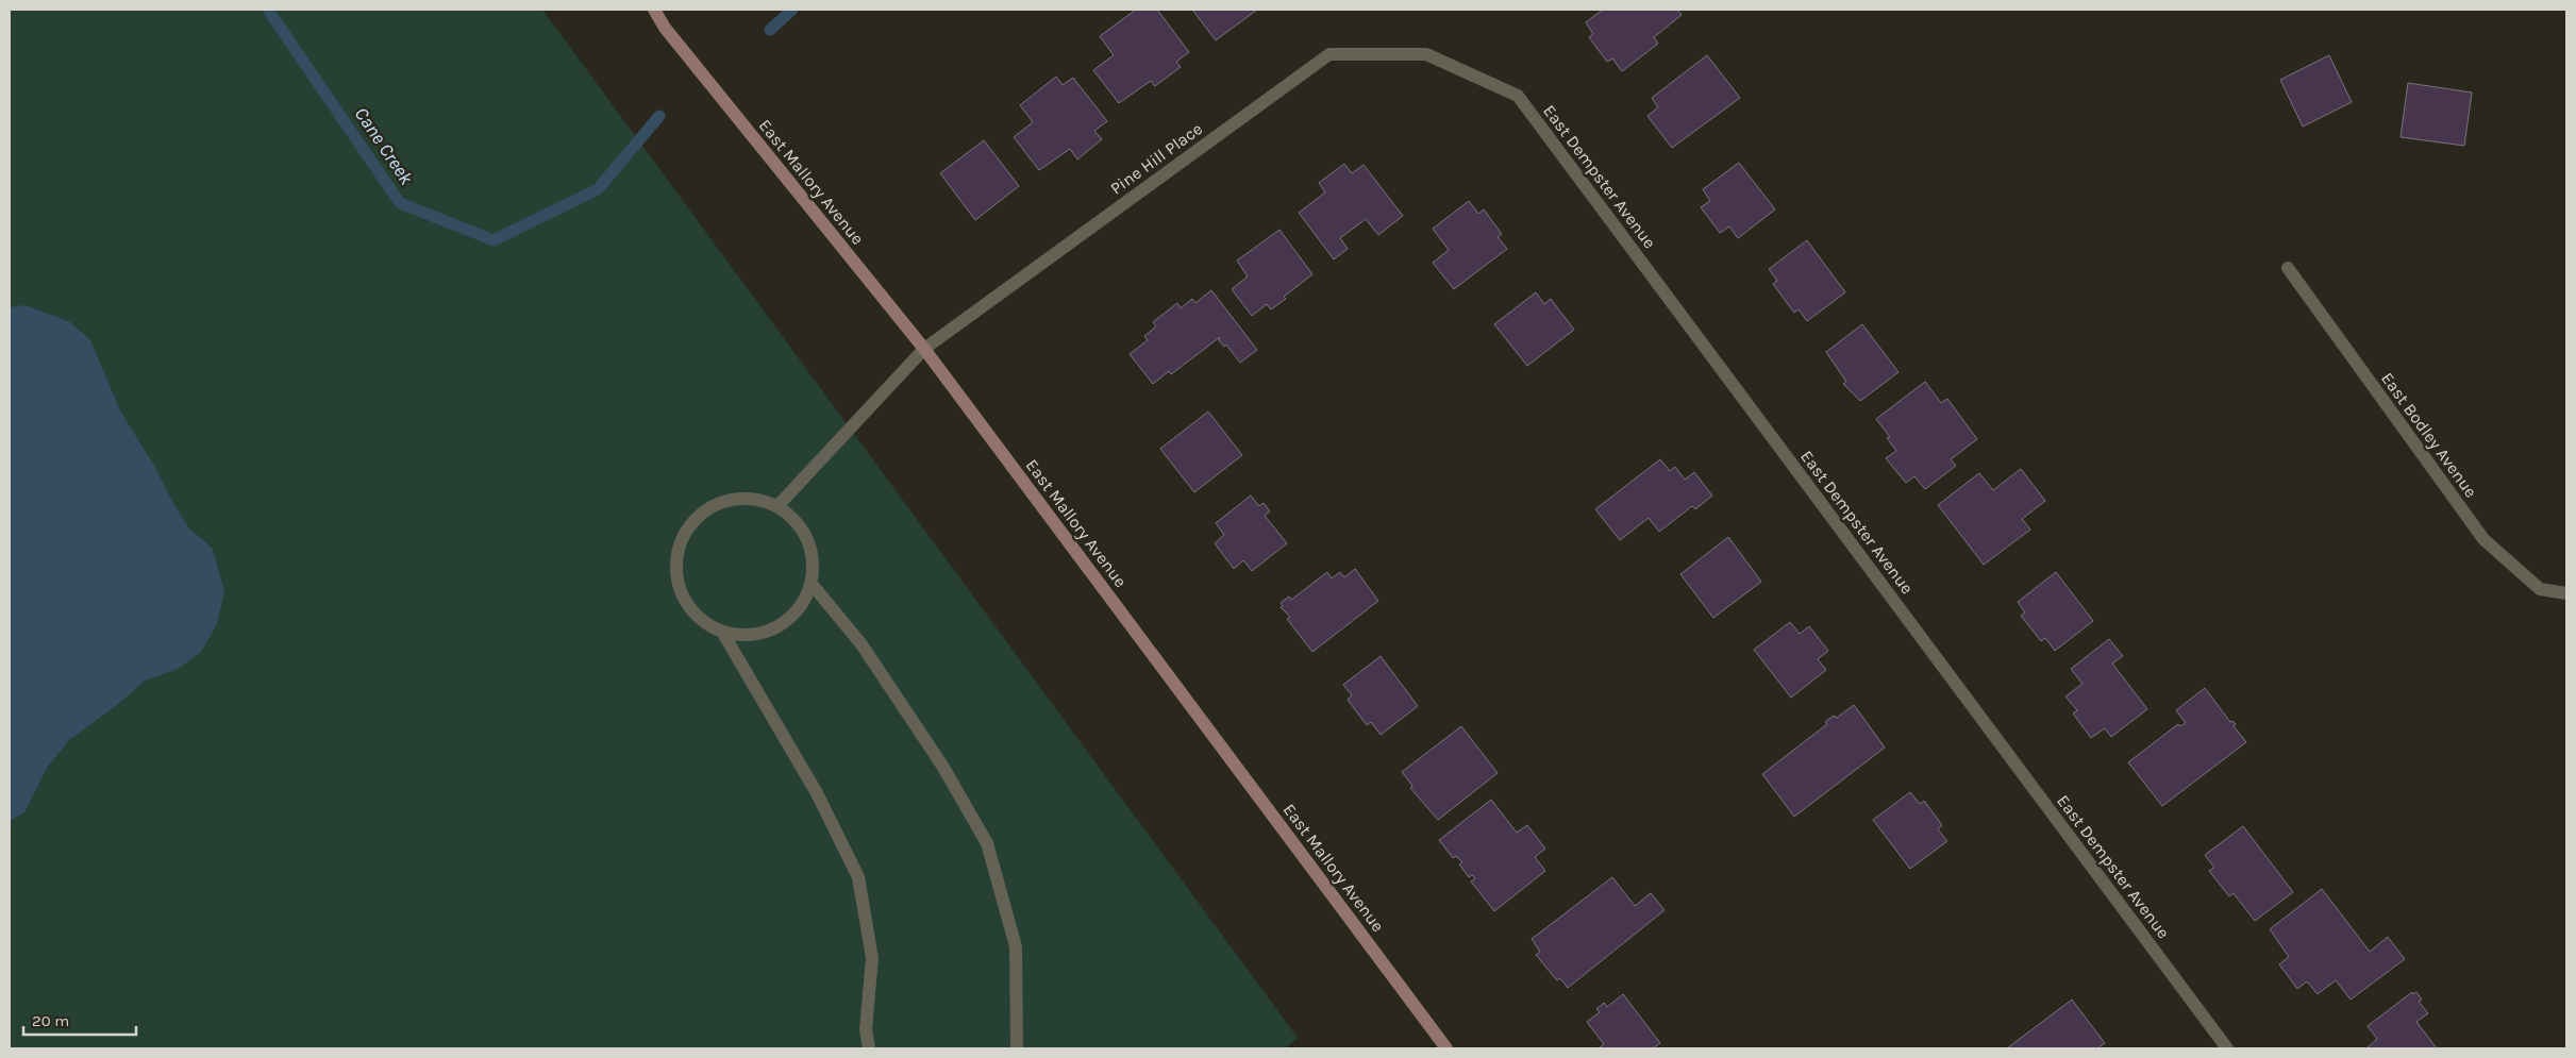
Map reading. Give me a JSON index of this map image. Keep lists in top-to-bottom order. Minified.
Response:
{"streets":{"main road":["East Mallory Avenue"],"street":["Pine Hill Place","East Dempster Avenue","East Bodley Avenue"]},"crossings":[["Pine Hill Place","East Dempster Avenue"],["Pine Hill Place","East Mallory Avenue"]],"water":["Cane Creek"],"scale_bar":"20 m"}
